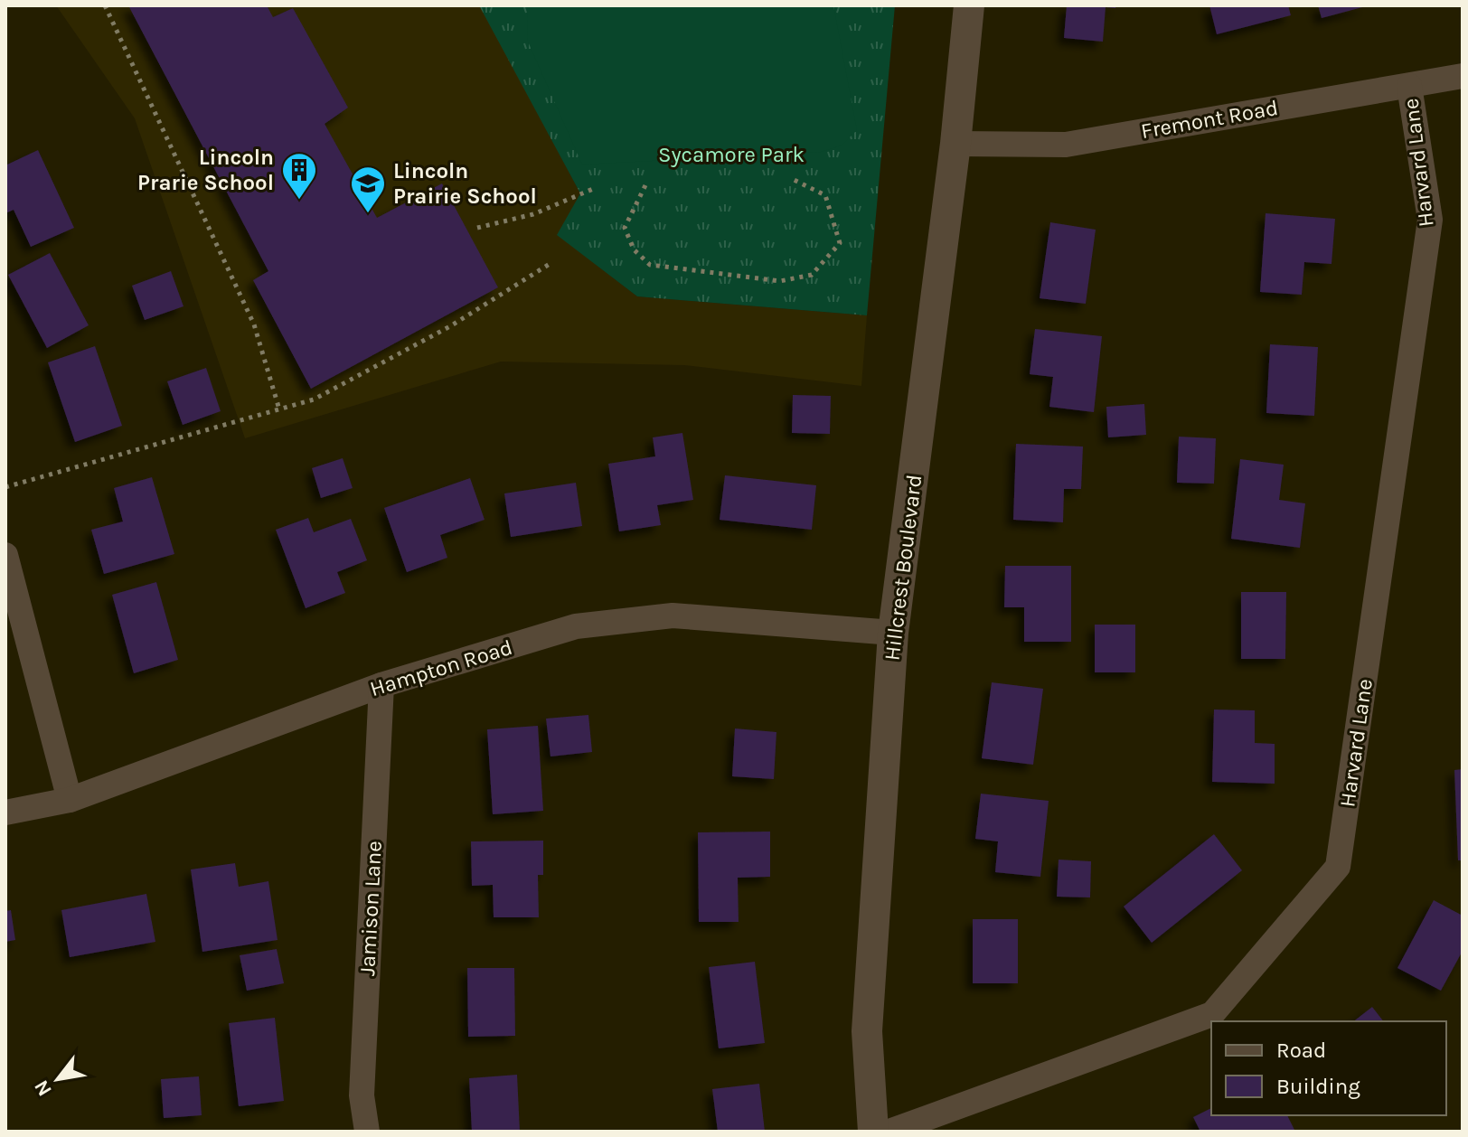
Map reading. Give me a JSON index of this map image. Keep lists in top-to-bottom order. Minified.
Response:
{"streets":{"street":["Fremont Road","Harvard Lane","Hillcrest Boulevard","Hampton Road","Jamison Lane"]},"crossings":[["Fremont Road","Harvard Lane"],["Fremont Road","Hillcrest Boulevard"],["Hillcrest Boulevard","Hampton Road"],["Hampton Road","Jamison Lane"]],"parks":["Sycamore Park"],"places":{"building":["Lincoln Prarie School"],"school or university":["Lincoln Prairie School"]},"legend":["Road","Building"],"north":"bottom left"}
